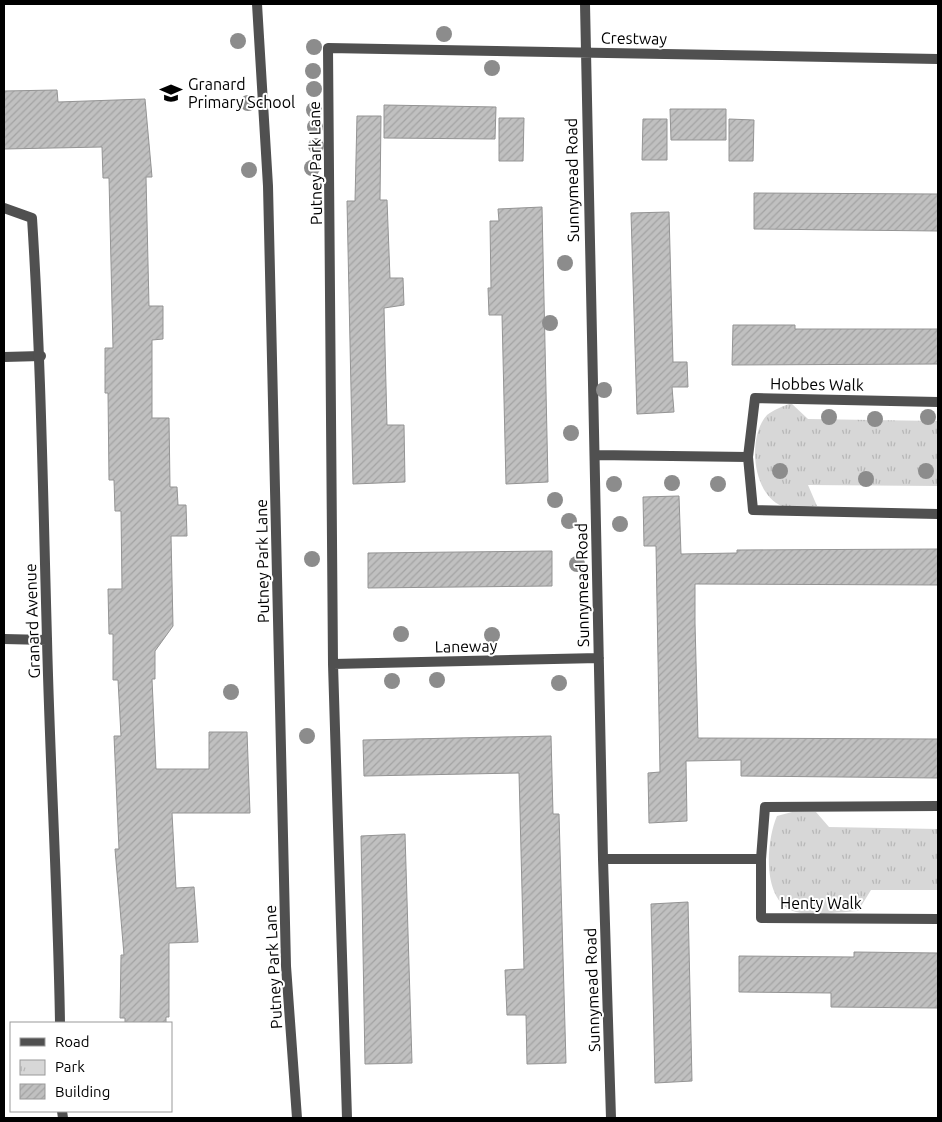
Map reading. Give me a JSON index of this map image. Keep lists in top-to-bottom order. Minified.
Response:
{"streets":{"street":["Crestway","Putney Park Lane","Sunnymead Road","Hobbes Walk","Granard Avenue","Laneway","Henty Walk"]},"crossings":[["Crestway","Putney Park Lane"],["Crestway","Sunnymead Road"],["Putney Park Lane","Laneway"],["Sunnymead Road","Laneway"]],"places":{"school or university":["Granard Primary School"]},"legend":["Road","Park","Building"]}
